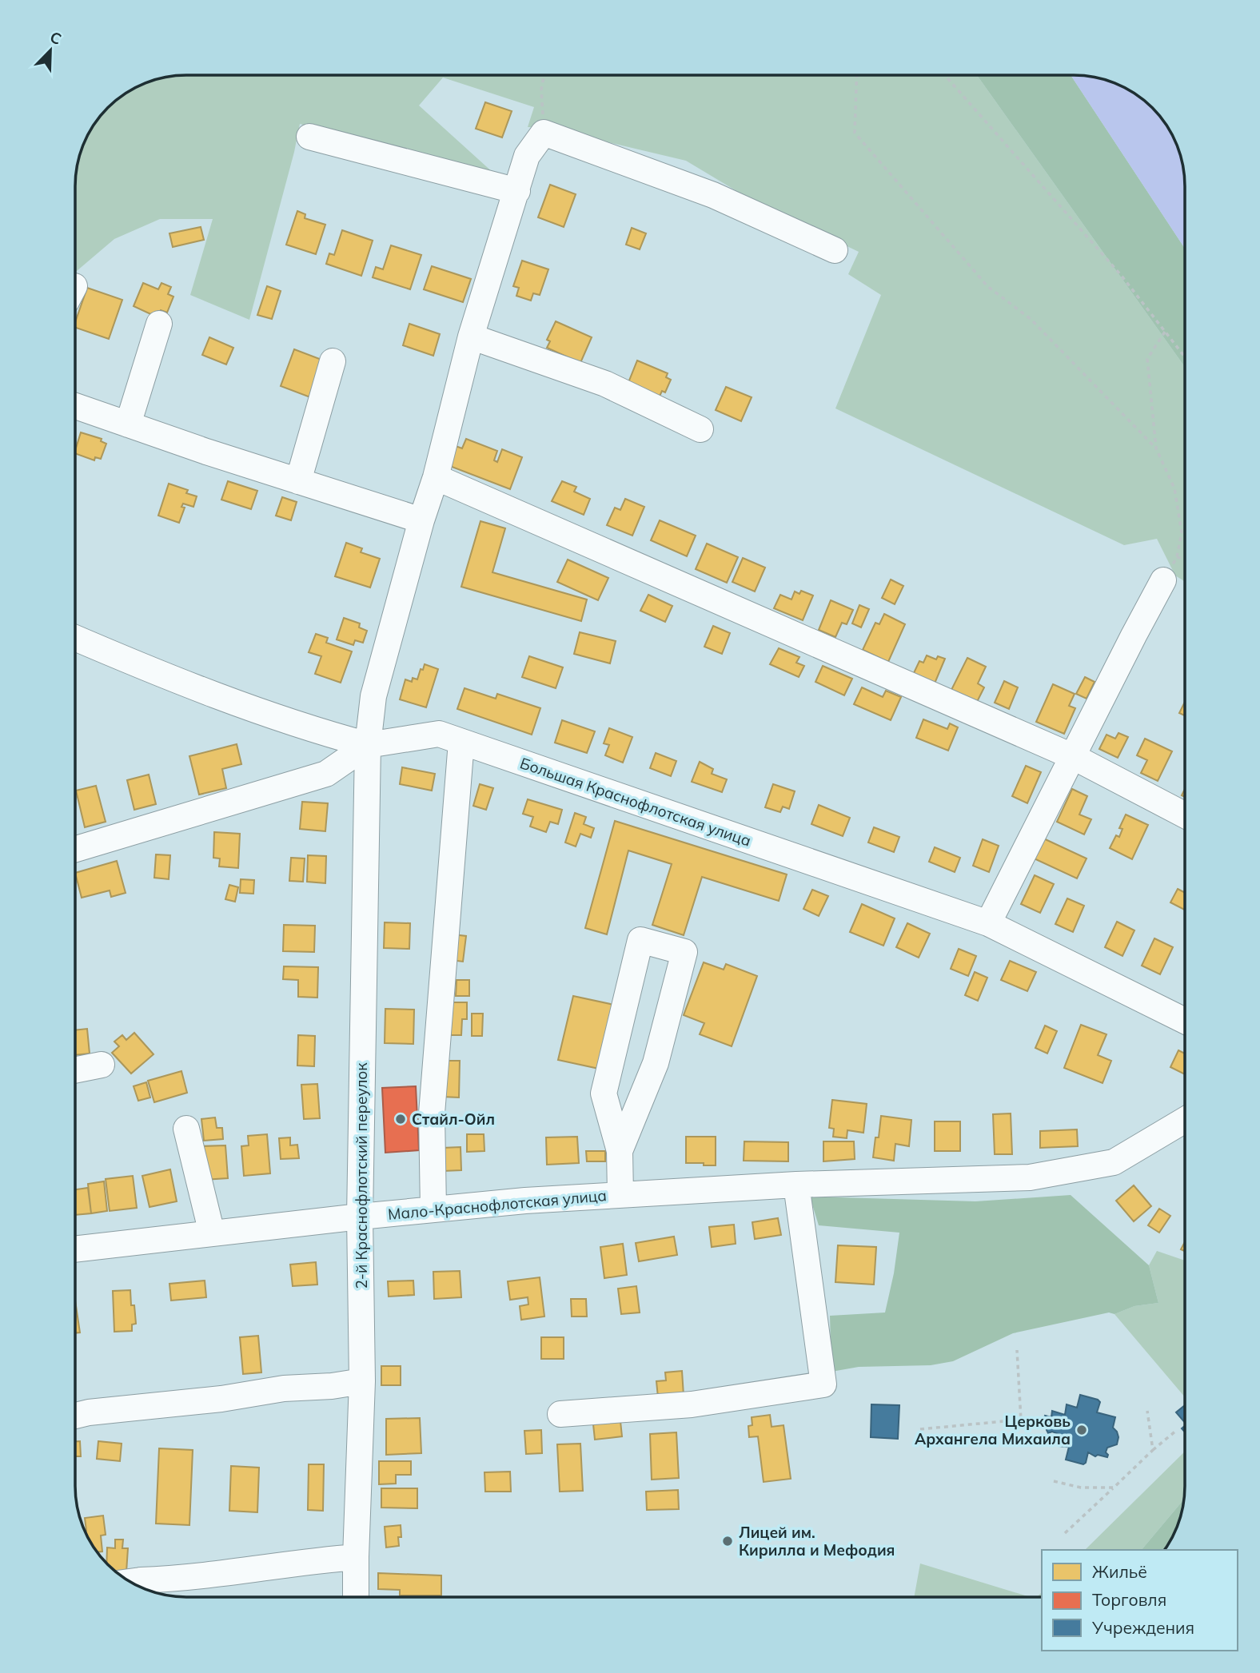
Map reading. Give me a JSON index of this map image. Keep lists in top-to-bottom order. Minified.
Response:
{"streets":{"street":["Большая Краснофлотская улица","2-й Краснофлотский переулок","Мало-Краснофлотская улица"]},"crossings":[["Большая Краснофлотская улица","2-й Краснофлотский переулок"],["2-й Краснофлотский переулок","Мало-Краснофлотская улица"]],"places":["Стайл-Ойл","Церковь Архангела Михаила","Лицей им. Кирилла и Мефодия"],"legend":["Жильё","Торговля","Учреждения"],"north":"top right"}
